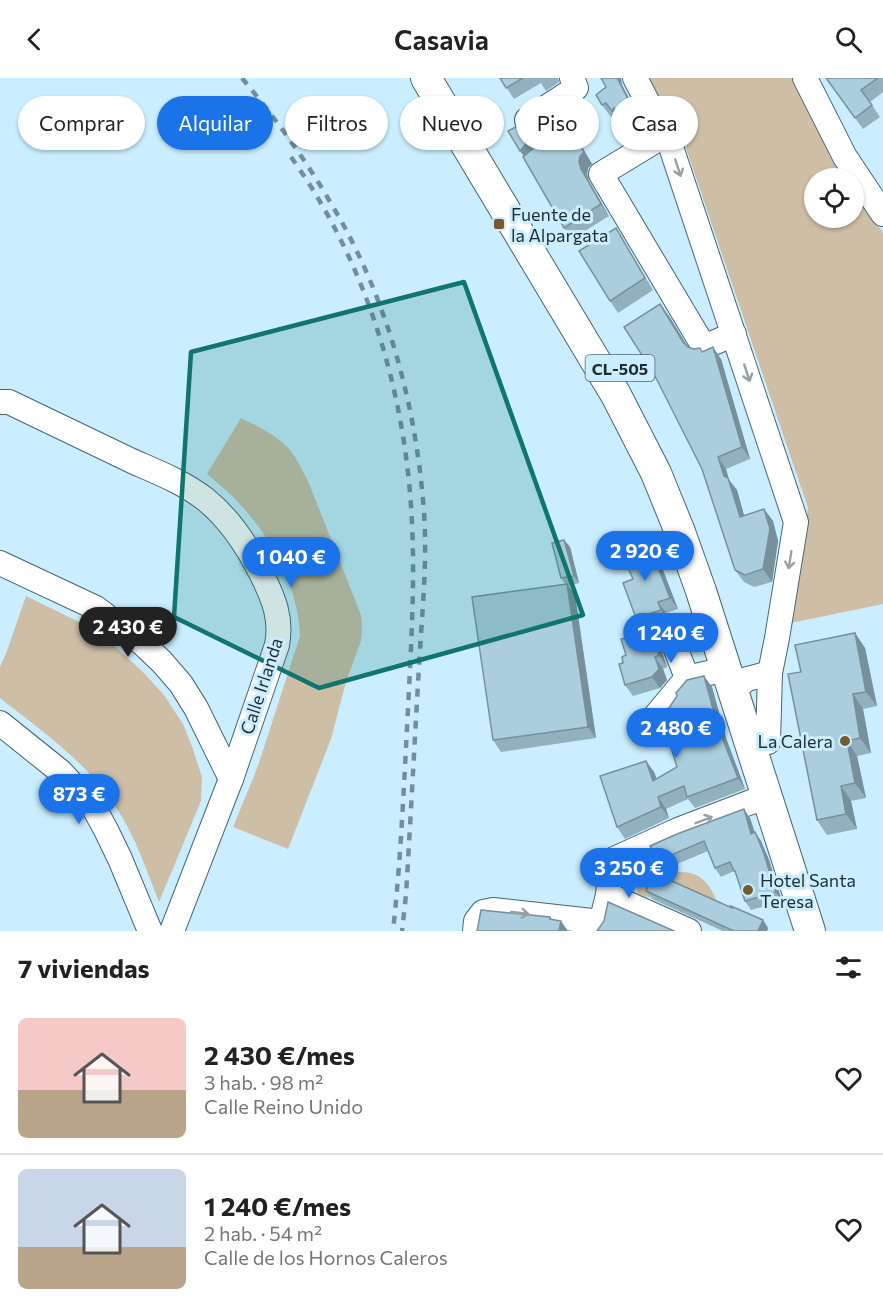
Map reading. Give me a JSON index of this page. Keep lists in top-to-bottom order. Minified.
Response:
{"streets":{"main road":["CL-505"],"street":["Calle Irlanda"]},"places":{"transit":["Fuente de la Alpargata"],"other":["La Calera","Hotel Santa Teresa"]},"page":{"header":"Casavia","chip":["Comprar","Alquilar","Filtros","Nuevo","Piso","Casa"],"price":["2 920 €","1 040 €","2 430 €","1 240 €","2 480 €","873 €","3 250 €"],"heading":"7 viviendas","list":[{"name":"2 430 €/mes","note":"3 hab. · 98 m² · Calle Reino Unido"},{"name":"1 240 €/mes","note":"2 hab. · 54 m² · Calle de los Hornos Caleros"}]}}
